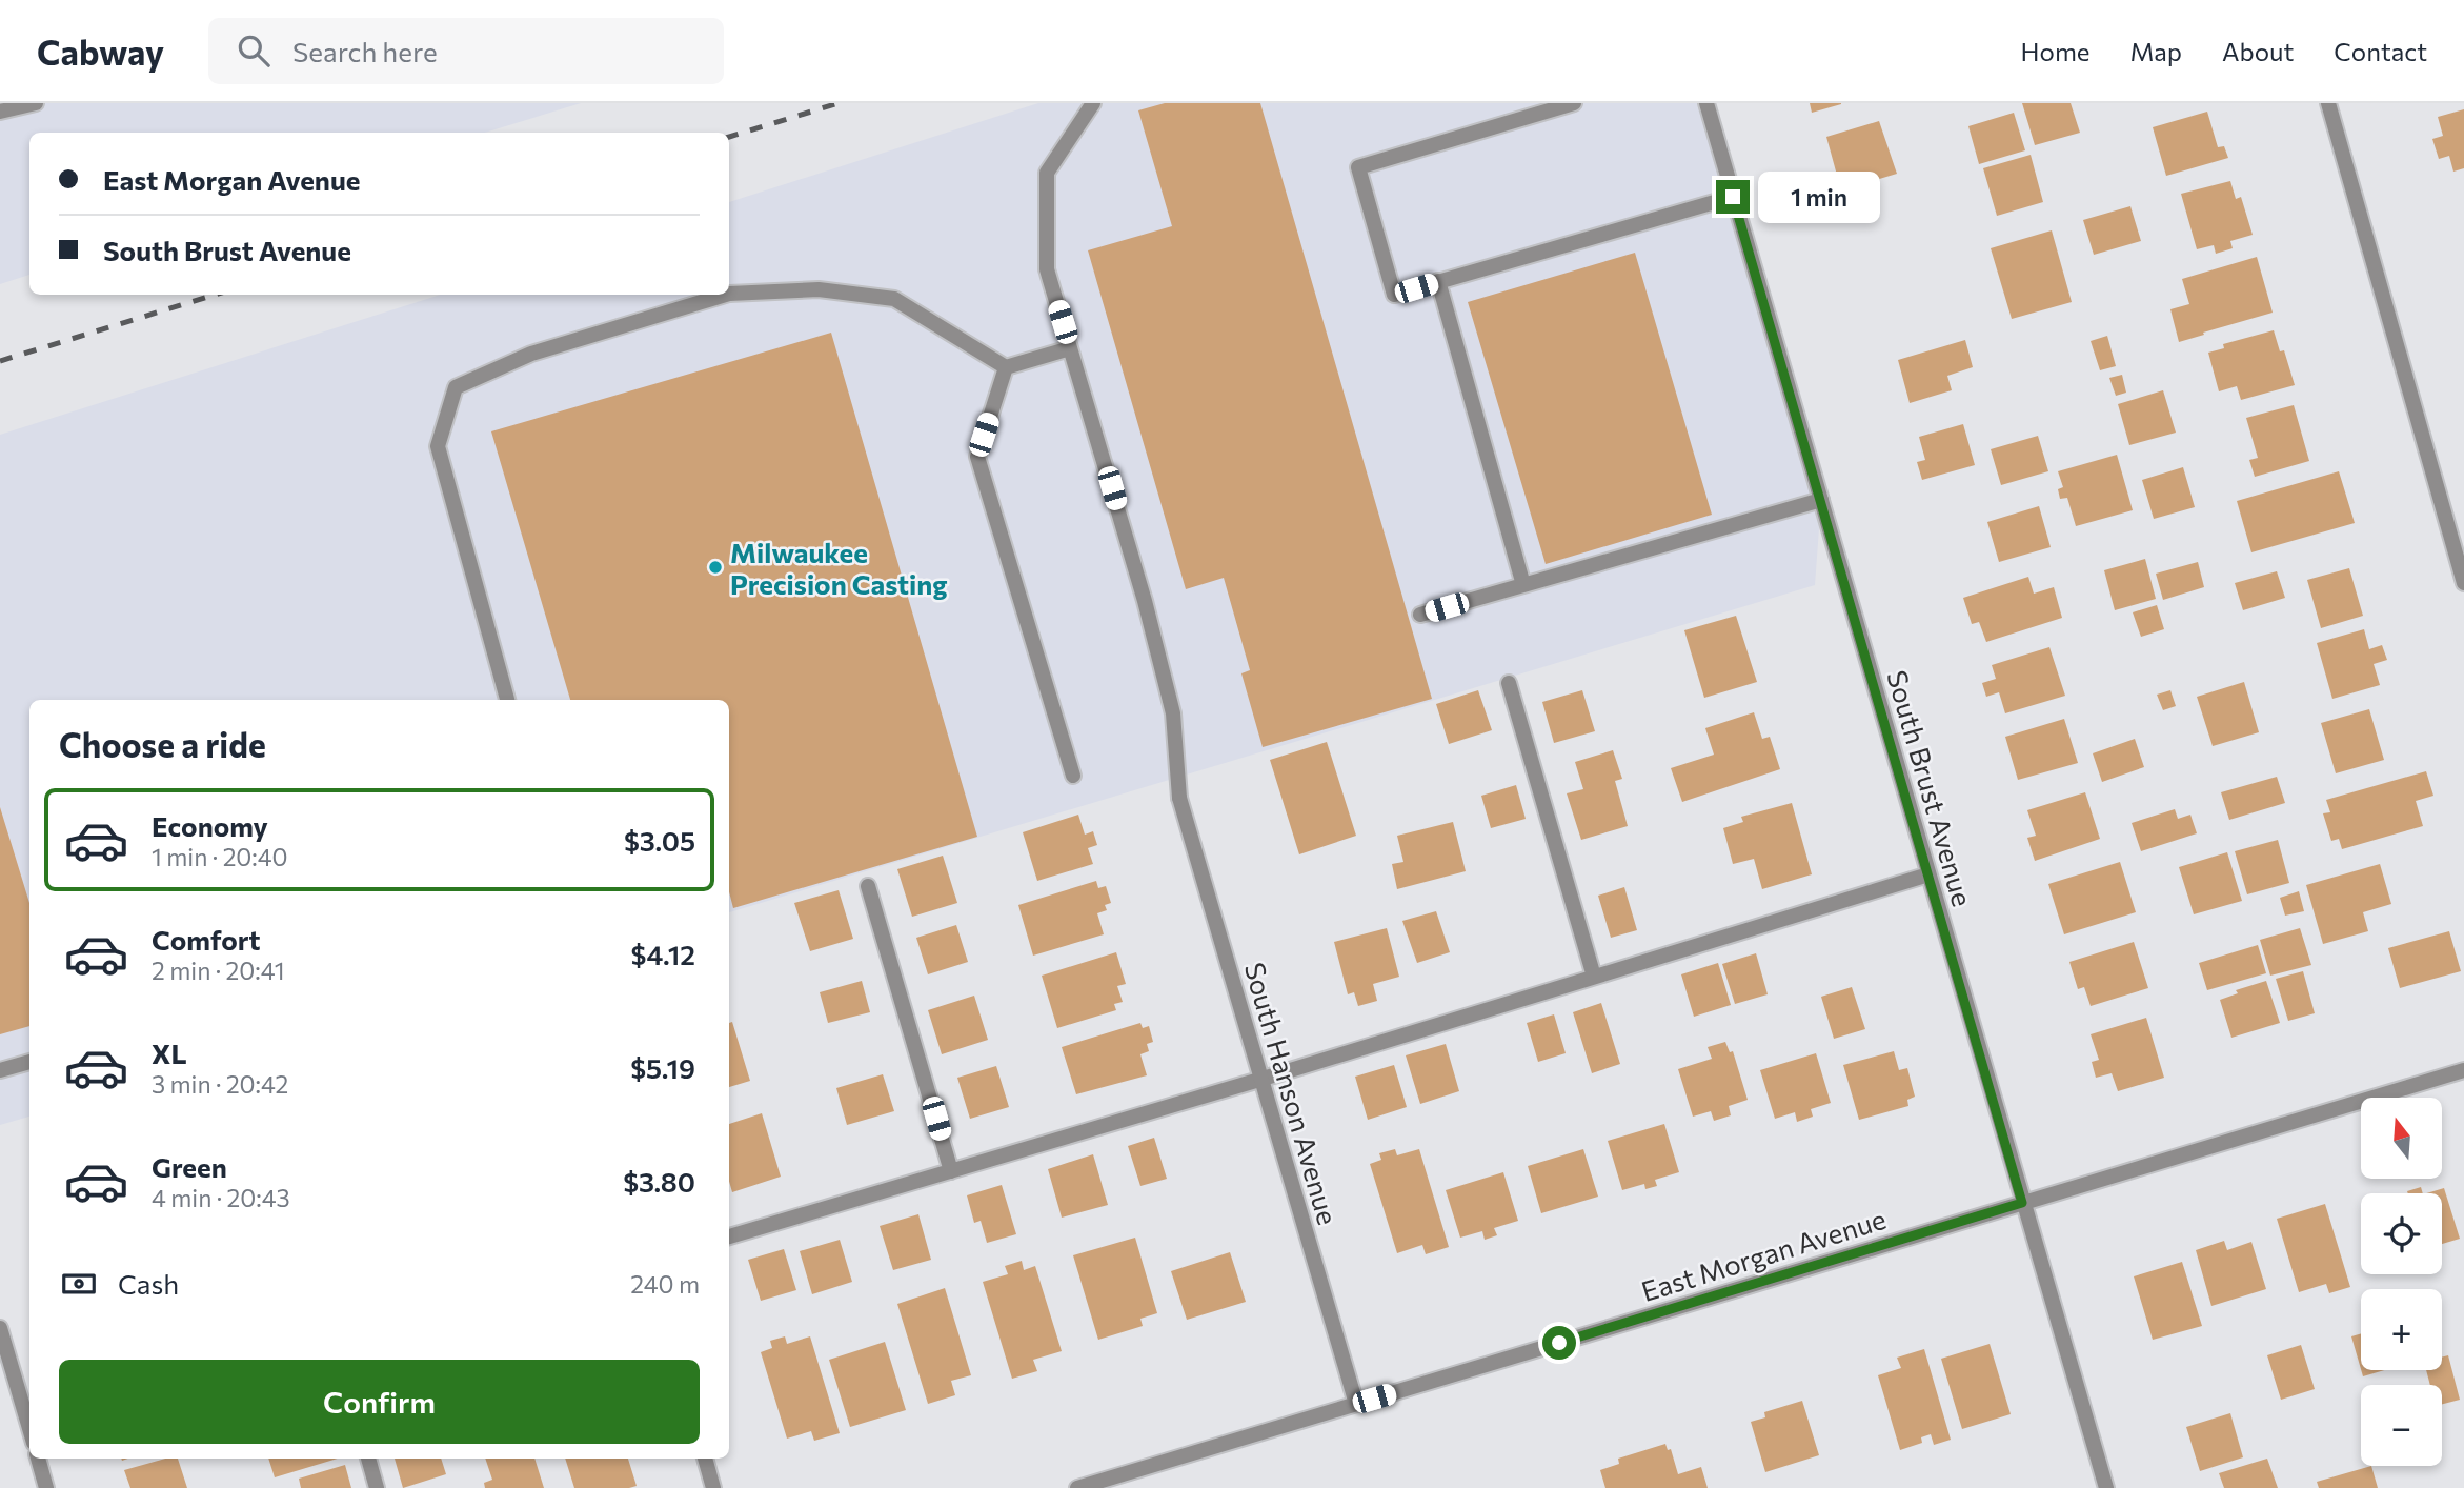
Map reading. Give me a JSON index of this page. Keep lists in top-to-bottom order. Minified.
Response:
{"streets":{"street":["South Brust Avenue","South Hanson Avenue","East Morgan Avenue"]},"crossings":[["South Brust Avenue","East Morgan Avenue"],["South Hanson Avenue","East Morgan Avenue"]],"places":["Milwaukee Precision Casting"],"north":"top","page":{"header":"Cabway","search":"Search here","nav":["Home","Map","About","Contact"],"banner":["East Morgan Avenue","South Brust Avenue"],"bubble":"1 min","heading":"Choose a ride","list":[{"name":"Economy","note":"1 min · 20:40","value":"$3.05"},{"name":"Comfort","note":"2 min · 20:41","value":"$4.12"},{"name":"XL","note":"3 min · 20:42","value":"$5.19"},{"name":"Green","note":"4 min · 20:43","value":"$3.80"}],"map_buttons":["+","−"],"pay":["Cash","240 m"],"buttons":"Confirm"}}
